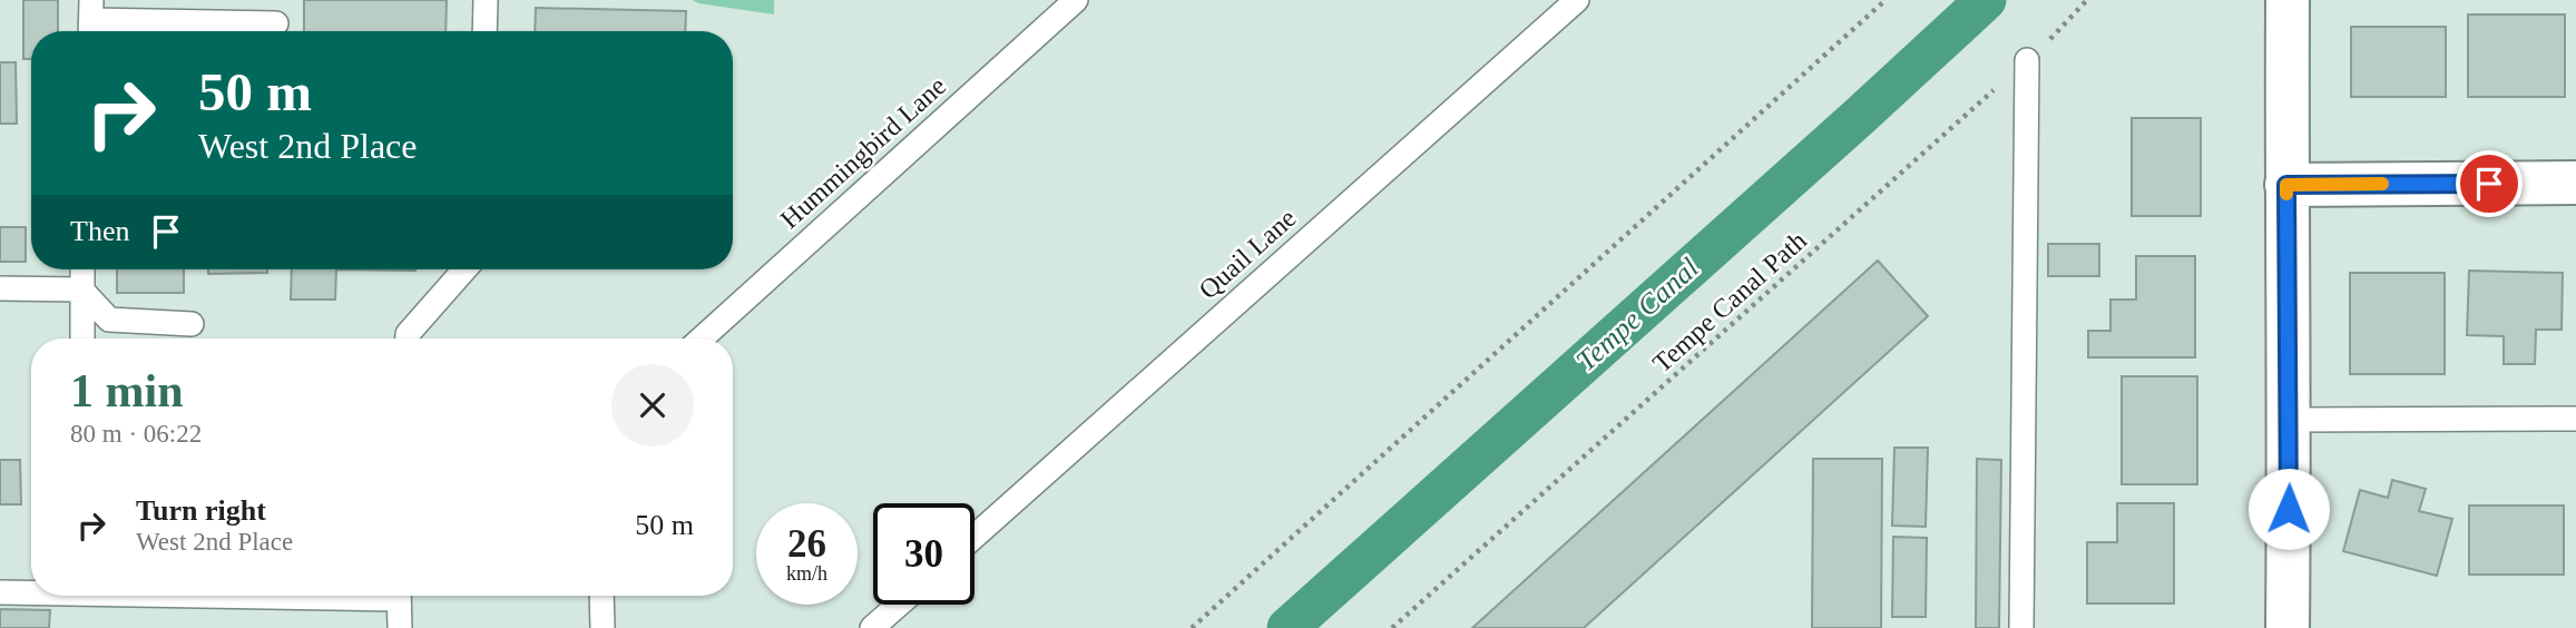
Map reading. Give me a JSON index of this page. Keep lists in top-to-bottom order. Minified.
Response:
{"streets":{"lane":["Hummingbird Lane","Quail Lane"],"path":["Tempe Canal Path"]},"water":["Tempe Canal"],"page":{"turn":["50 m","West 2nd Place"],"then":"Then","heading":["1 min","80 m · 06:22"],"list":[{"name":"Turn right","note":"West 2nd Place","value":"50 m"}],"speed":"26 km/h","limit":"30"}}
